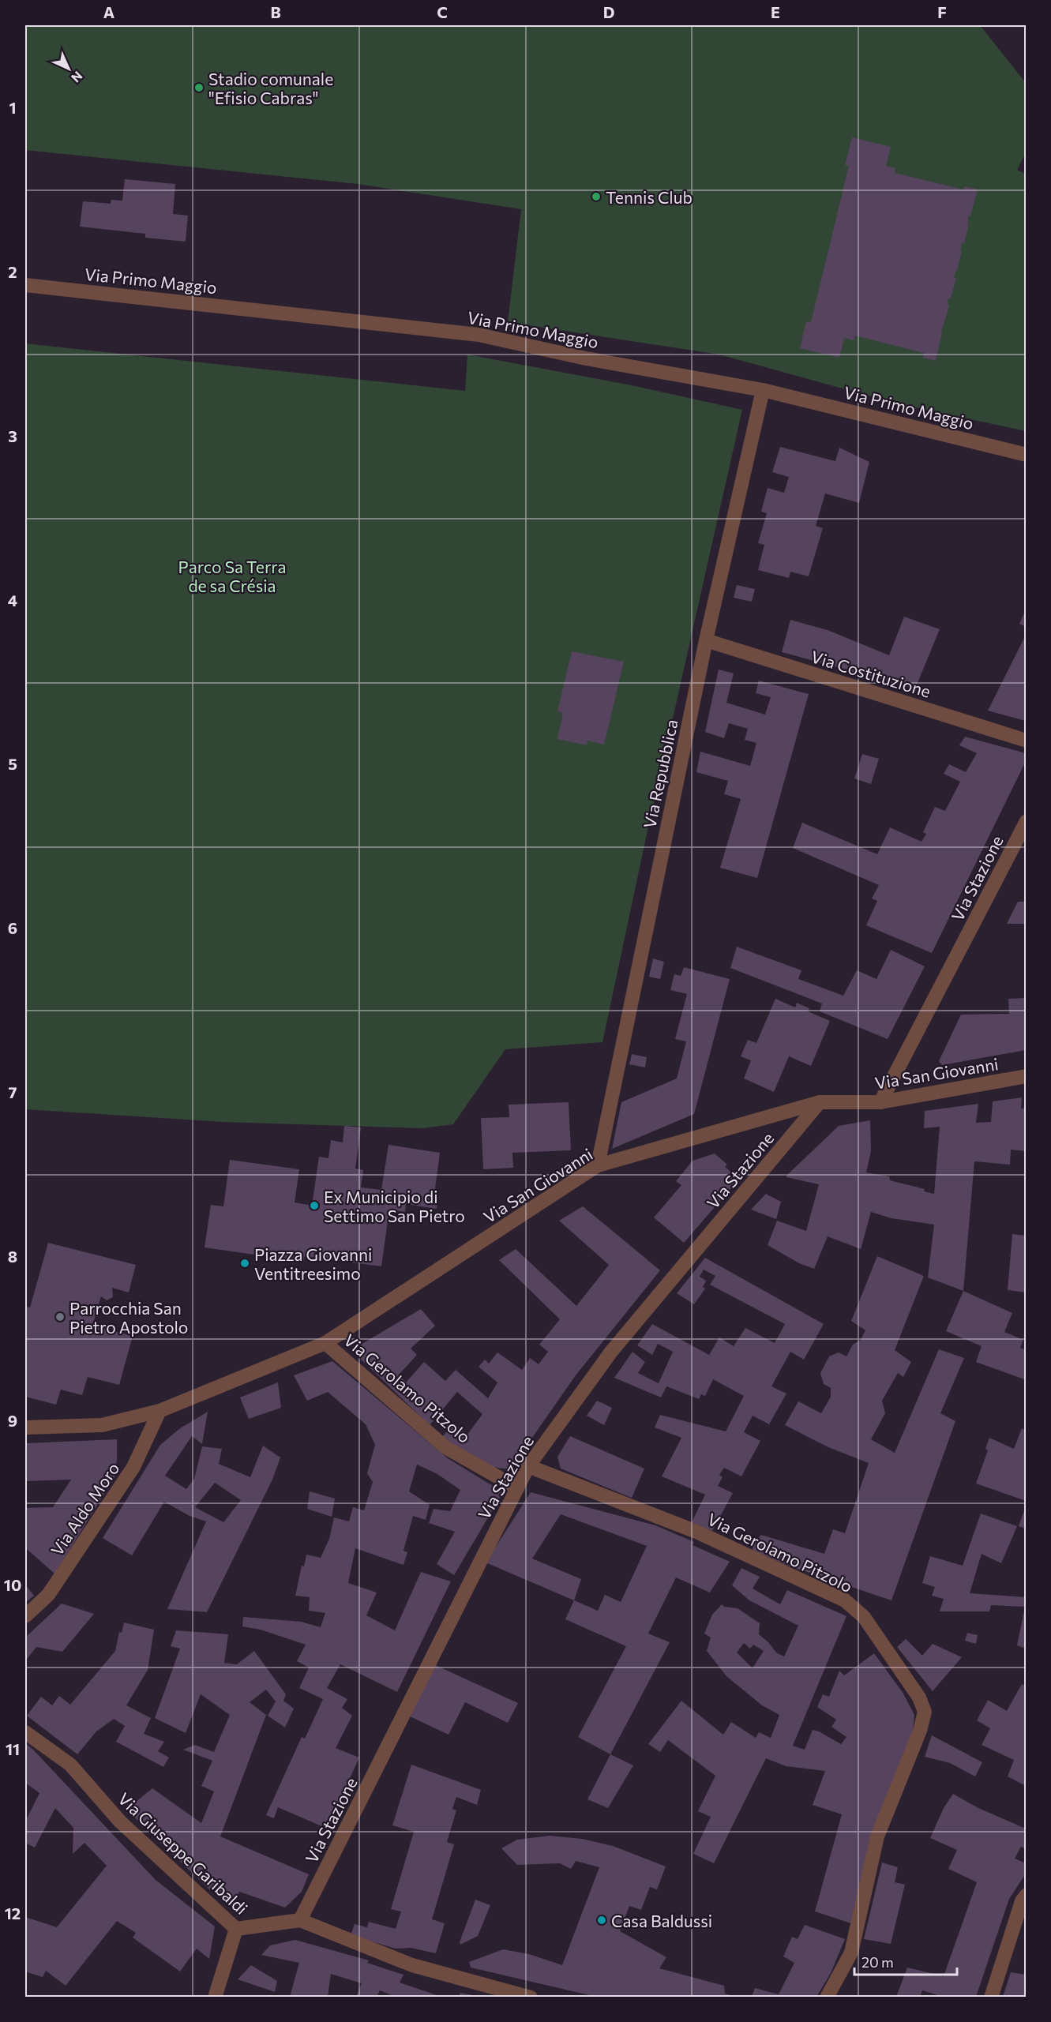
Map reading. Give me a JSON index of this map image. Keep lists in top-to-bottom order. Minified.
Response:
{"streets":{"street":["Via Primo Maggio","Via Costituzione","Via Repubblica","Via Stazione","Via San Giovanni","Via Gerolamo Pitzolo","Via Aldo Moro","Via Giuseppe Garibaldi"]},"crossings":[["Via Primo Maggio","Via Repubblica"],["Via Costituzione","Via Repubblica"],["Via Repubblica","Via San Giovanni"],["Via Stazione","Via San Giovanni"],["Via Stazione","Via Gerolamo Pitzolo"],["Via Stazione","Via Giuseppe Garibaldi"],["Via San Giovanni","Via Gerolamo Pitzolo"],["Via San Giovanni","Via Aldo Moro"]],"parks":["Parco Sa Terra de sa Crésia"],"places":["Stadio comunale \"Efisio Cabras\"","Tennis Club","Ex Municipio di Settimo San Pietro","Piazza Giovanni Ventitreesimo","Parrocchia San Pietro Apostolo","Casa Baldussi"],"scale_bar":"20 m","north":"bottom right","grid":{"columns":["A","B","C","D","E","F"],"rows":["1","2","3","4","5","6","7","8","9","10","11","12"]}}
